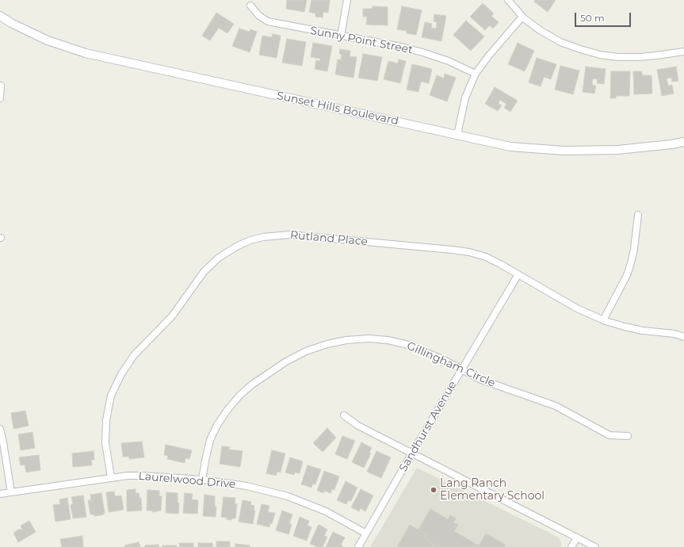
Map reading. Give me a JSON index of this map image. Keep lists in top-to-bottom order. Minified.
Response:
{"streets":{"street":["Sunny Point Street","Sunset Hills Boulevard","Rutland Place","Gillingham Circle","Sandhurst Avenue","Laurelwood Drive"]},"crossings":[["Rutland Place","Sandhurst Avenue"],["Rutland Place","Laurelwood Drive"],["Gillingham Circle","Sandhurst Avenue"],["Gillingham Circle","Laurelwood Drive"],["Sandhurst Avenue","Laurelwood Drive"]],"places":["Lang Ranch Elementary School"],"scale_bar":"50 m"}
